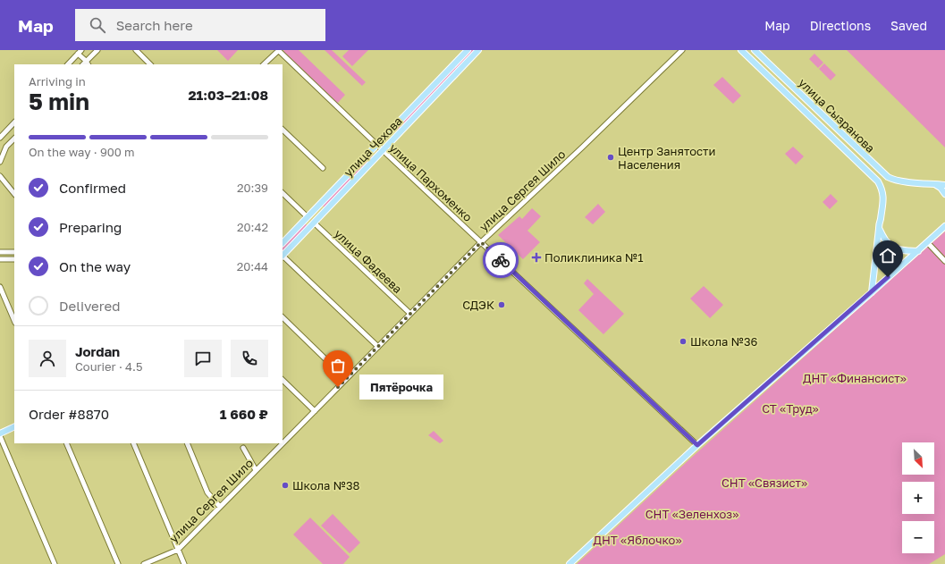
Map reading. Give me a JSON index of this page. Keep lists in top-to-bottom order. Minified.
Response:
{"streets":{"main road":["улица Сызранова","улица Чехова"],"street":["улица Пархоменко","улица Сергея Шило","улица Фадеева"]},"crossings":[["улица Чехова","улица Пархоменко"],["улица Чехова","улица Фадеева"],["улица Пархоменко","улица Сергея Шило"],["улица Сергея Шило","улица Фадеева"]],"parks":["ДНТ «Финансист»","СТ «Труд»","СНТ «Связист»","СНТ «Зеленхоз»","ДНТ «Яблочко»"],"places":{"other":["Центр Занятости Населения","СДЭК","Школа №36","Пятёрочка","Школа №38"],"health":["Поликлиника №1"]},"north":"bottom right","page":{"header":"Map","search":"Search here","nav":["Map","Directions","Saved"],"heading":["5 min","Arriving in","21:03–21:08"],"panel":["Jordan","Courier · 4.5","Order #8870","1 660 ₽"],"bar":"On the way · 900 m","list":[["Confirmed","20:39"],["Preparing","20:42"],["On the way","20:44"],"Delivered"],"bubble":"Пятёрочка","map_buttons":["+","−"]}}
